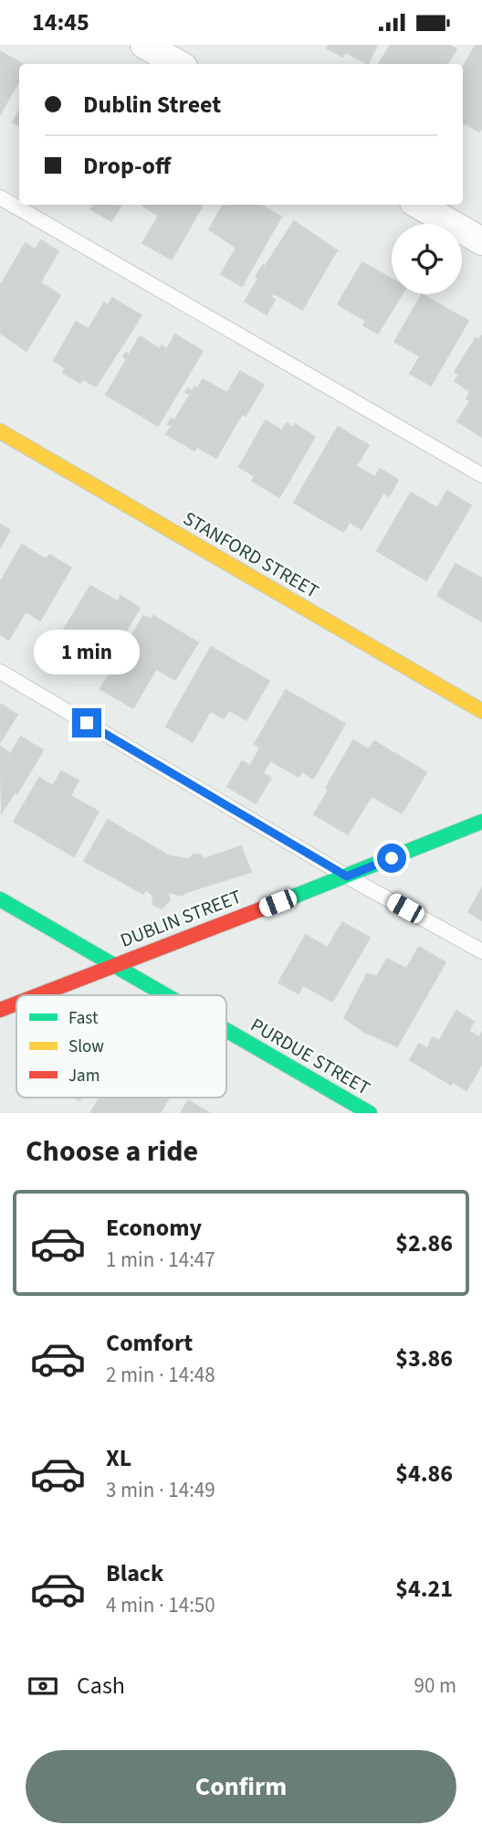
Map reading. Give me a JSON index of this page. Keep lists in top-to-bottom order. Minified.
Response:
{"streets":{"street":["STANFORD STREET","DUBLIN STREET","PURDUE STREET"]},"crossings":[["DUBLIN STREET","PURDUE STREET"]],"legend":["Fast","Slow","Jam"],"page":{"status":"14:45","banner":["Dublin Street","Drop-off"],"bubble":"1 min","heading":"Choose a ride","list":[{"name":"Economy","note":"1 min · 14:47","value":"$2.86"},{"name":"Comfort","note":"2 min · 14:48","value":"$3.86"},{"name":"XL","note":"3 min · 14:49","value":"$4.86"},{"name":"Black","note":"4 min · 14:50","value":"$4.21"}],"pay":["Cash","90 m"],"buttons":"Confirm"}}
